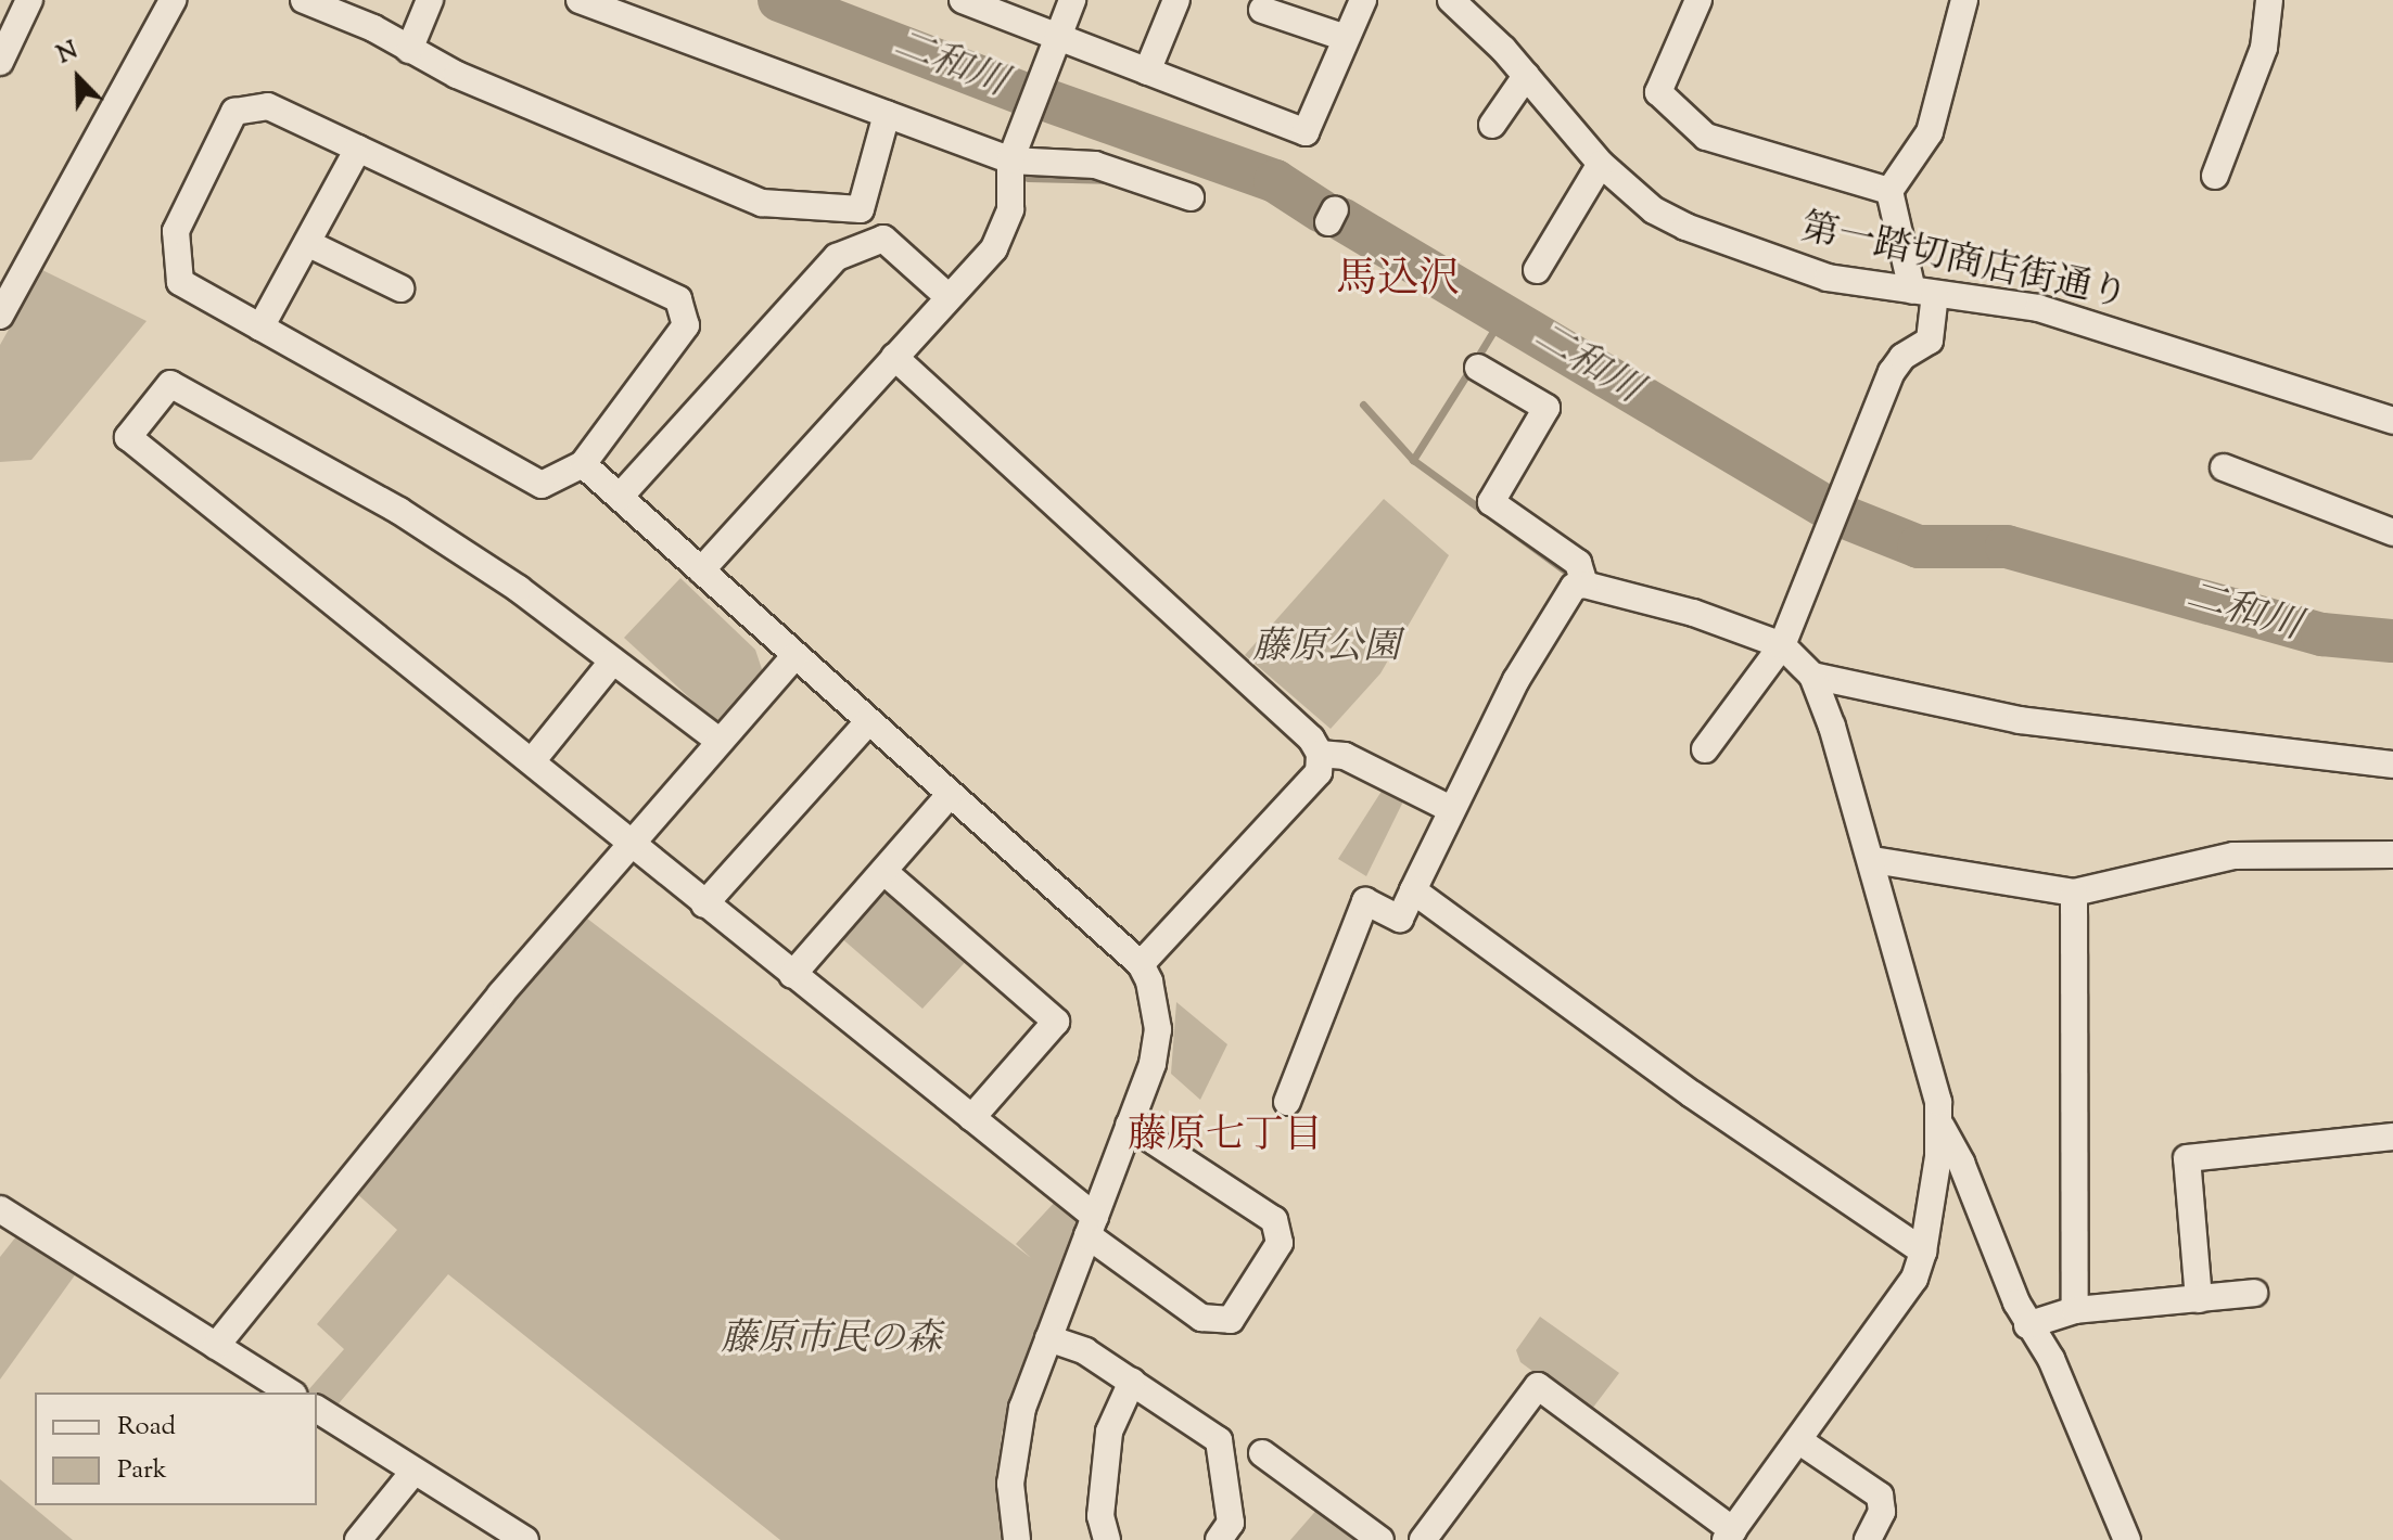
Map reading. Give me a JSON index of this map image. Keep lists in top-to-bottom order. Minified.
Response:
{"streets":{"street":["第一踏切商店街通り"]},"districts":["馬込沢","藤原七丁目"],"water":["二和川"],"parks":["藤原公園","藤原市民の森"],"legend":["Road","Park"],"north":"top left"}
